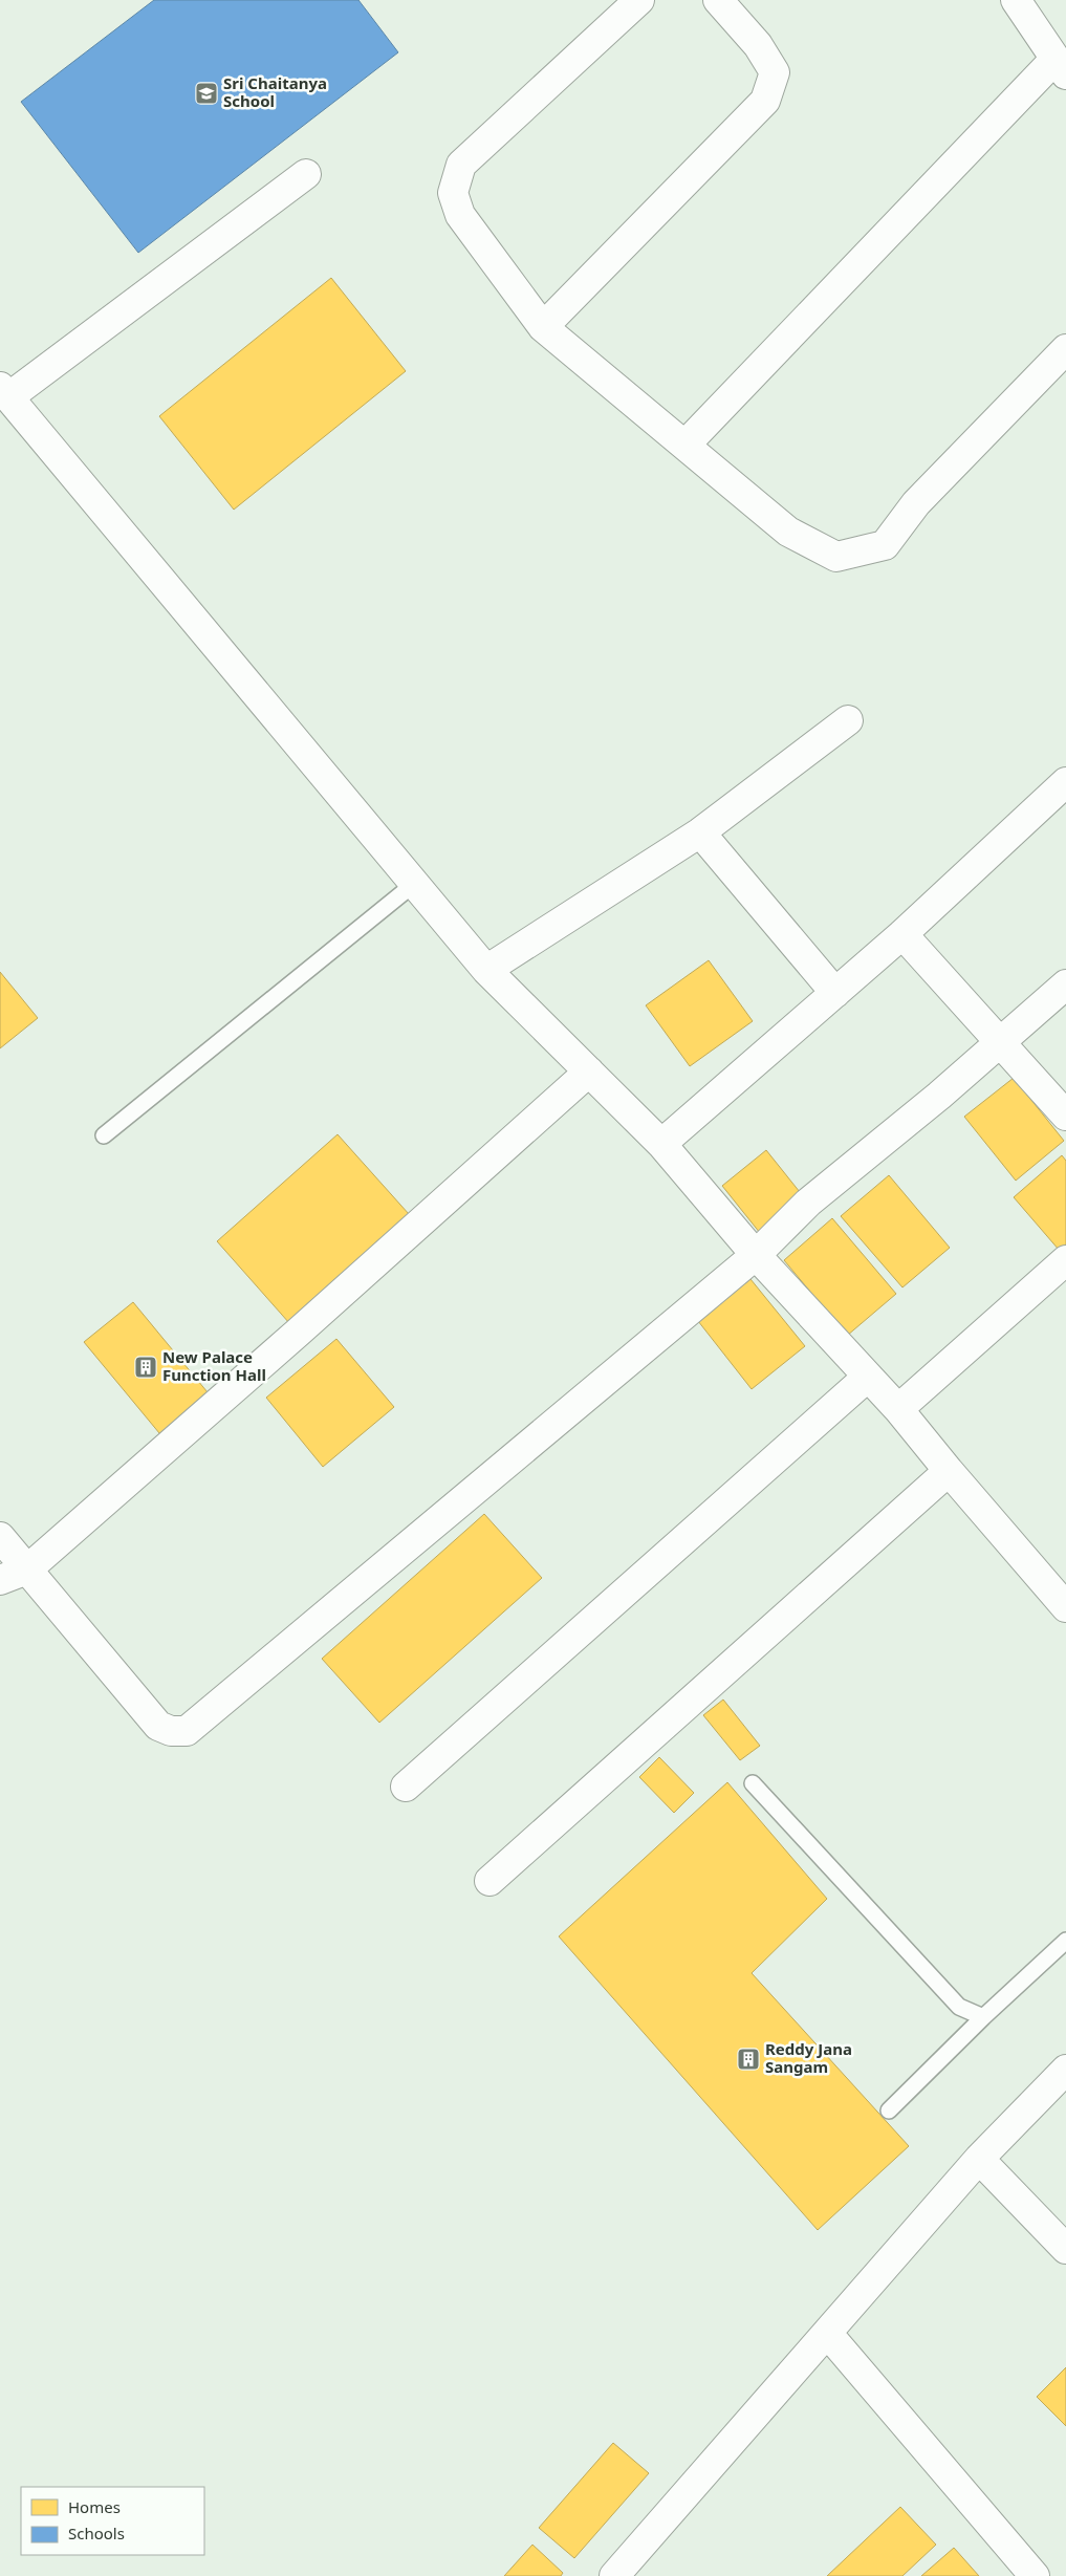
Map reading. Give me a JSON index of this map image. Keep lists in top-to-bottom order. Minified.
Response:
{"places":{"school or university":["Sri Chaitanya School"],"building":["New Palace Function Hall","Reddy Jana Sangam"]},"legend":["Homes","Schools"]}
